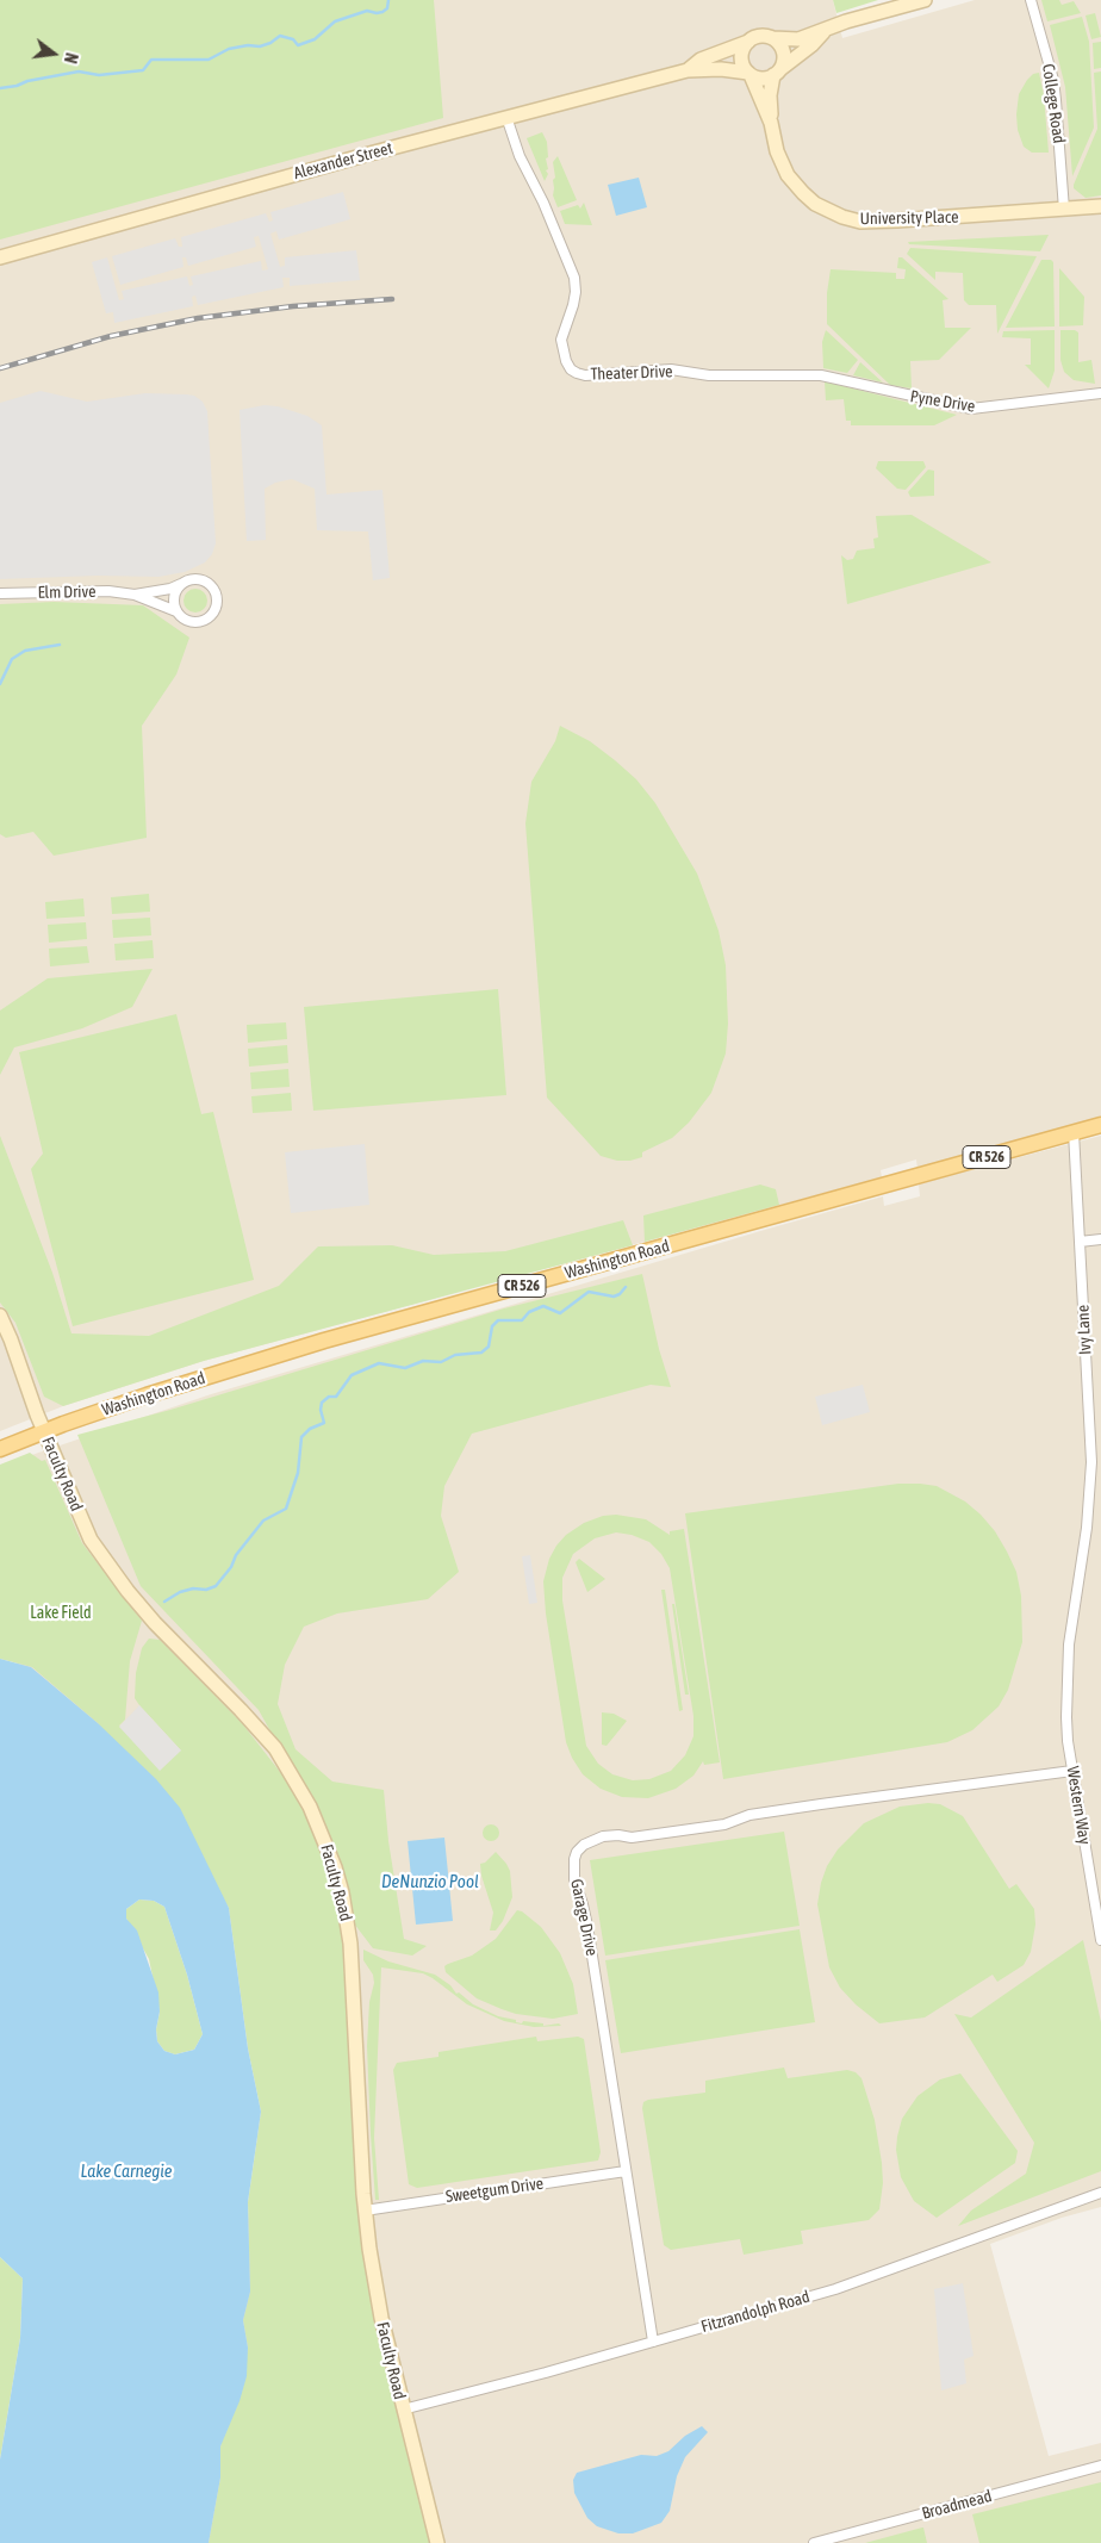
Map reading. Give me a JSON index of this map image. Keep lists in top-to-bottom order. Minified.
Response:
{"streets":{"main road":["CR 526","Washington Road"],"street":["College Road","Alexander Street","University Place","Theater Drive","Pyne Drive","Elm Drive","Ivy Lane","Faculty Road","Western Way","Garage Drive","Sweetgum Drive","Fitzrandolph Road","Broadmead"]},"crossings":[["College Road","University Place"],["Alexander Street","University Place"],["Alexander Street","Theater Drive"],["Theater Drive","Pyne Drive"],["Washington Road","Ivy Lane"],["Washington Road","Faculty Road"],["Ivy Lane","Western Way"],["Faculty Road","Sweetgum Drive"],["Faculty Road","Fitzrandolph Road"],["Western Way","Garage Drive"],["Garage Drive","Sweetgum Drive"],["Garage Drive","Fitzrandolph Road"]],"water":["DeNunzio Pool","Lake Carnegie"],"parks":["Lake Field"],"north":"right"}
